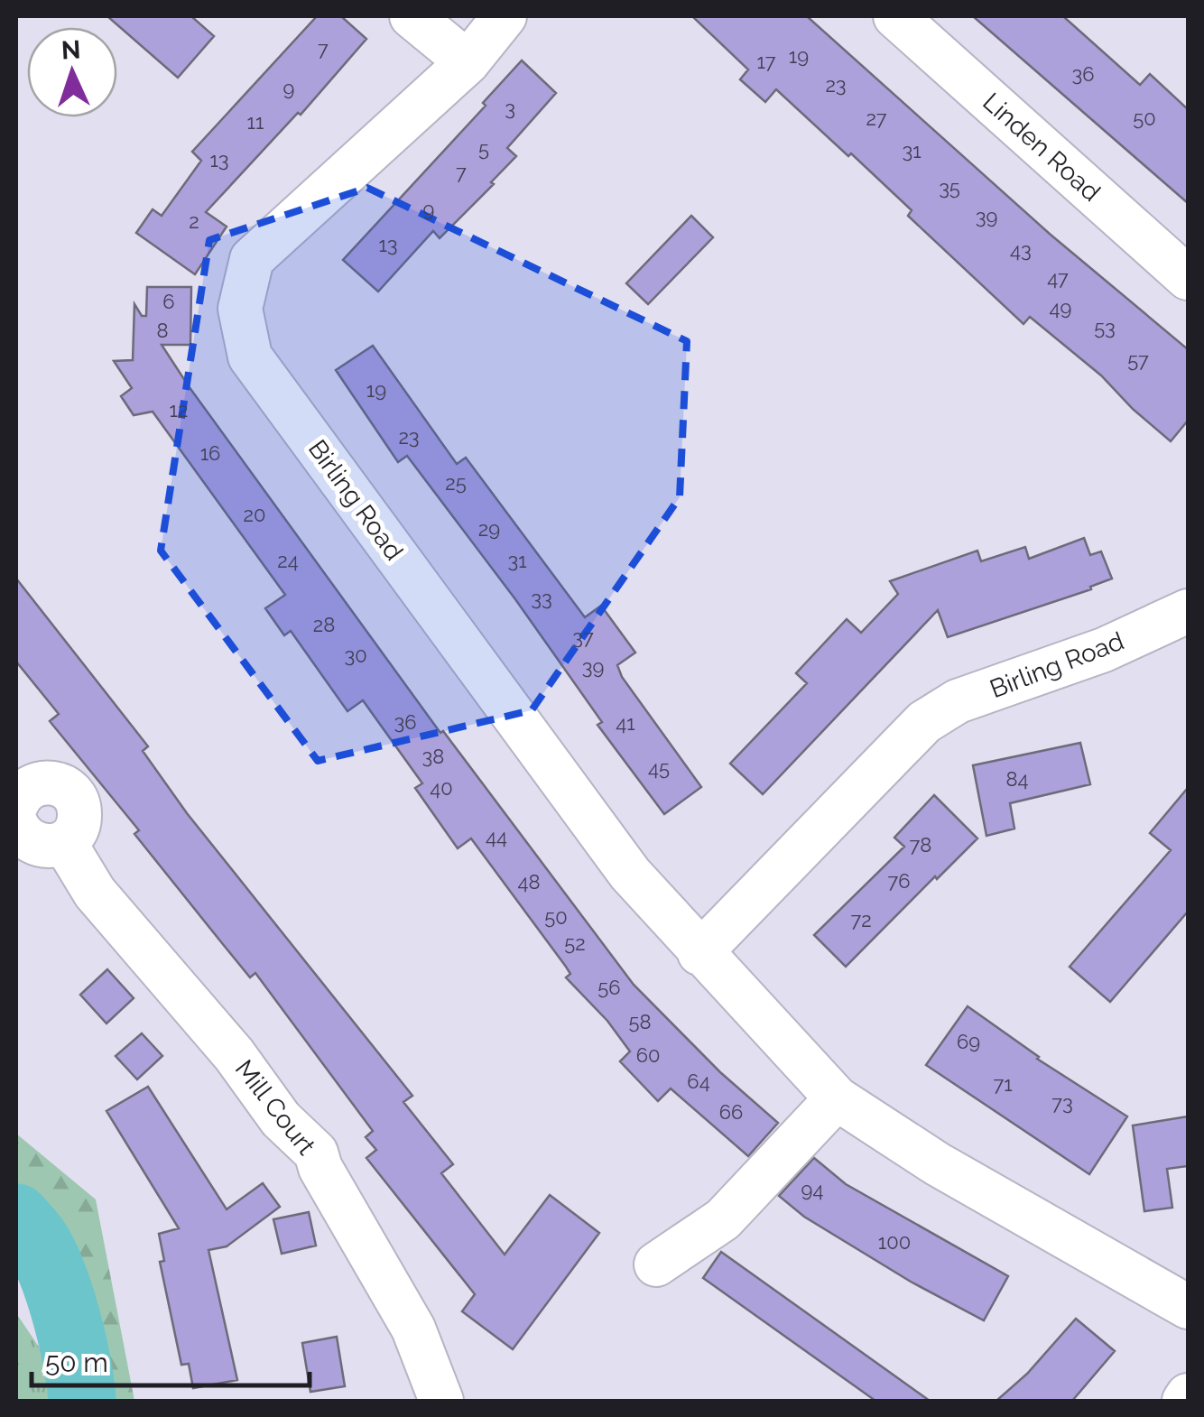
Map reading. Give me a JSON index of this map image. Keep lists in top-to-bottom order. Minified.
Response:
{"streets":{"street":["Linden Road","Birling Road","Mill Court"]},"house_numbers":["7","19","17","36","23","9","3","27","50","11","5","31","13","7","35","9","39","2","13","43","47","6","49","53","8","57","19","12","23","16","25","20","29","24","31","33","28","37","30","39","36","41","38","45","84","40","44","78","76","48","50","72","52","56","58","69","60","64","71","73","66","94","100"],"scale_bar":"50 m","north":"top"}
